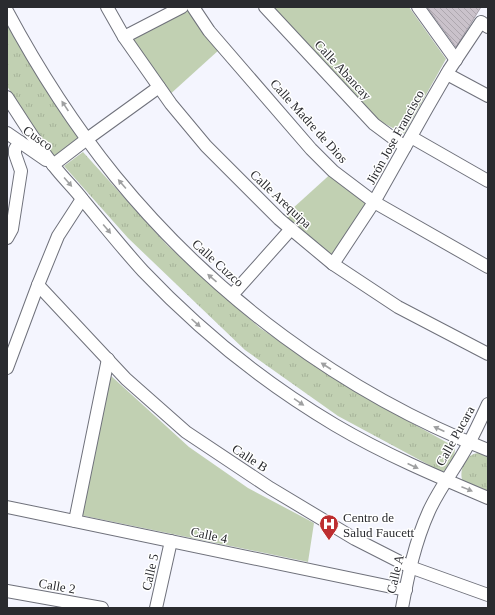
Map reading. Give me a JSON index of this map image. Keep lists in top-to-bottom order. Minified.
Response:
{"streets":{"street":["Calle Abancay","Calle Madre de Dios","Jirón Jose Francisco","Cusco","Calle Arequipa","Calle Cuzco","Calle Pucara","Calle B","Calle 4","Calle 5","Calle A","Calle 2"]},"crossings":[["Calle Abancay","Jirón Jose Francisco"],["Calle Madre de Dios","Jirón Jose Francisco"],["Jirón Jose Francisco","Calle Arequipa"],["Calle Cuzco","Calle Pucara"],["Calle Pucara","Calle A"],["Calle B","Calle A"],["Calle 4","Calle 5"],["Calle 4","Calle A"]],"places":{"hospital":["Centro de Salud Faucett"]}}
